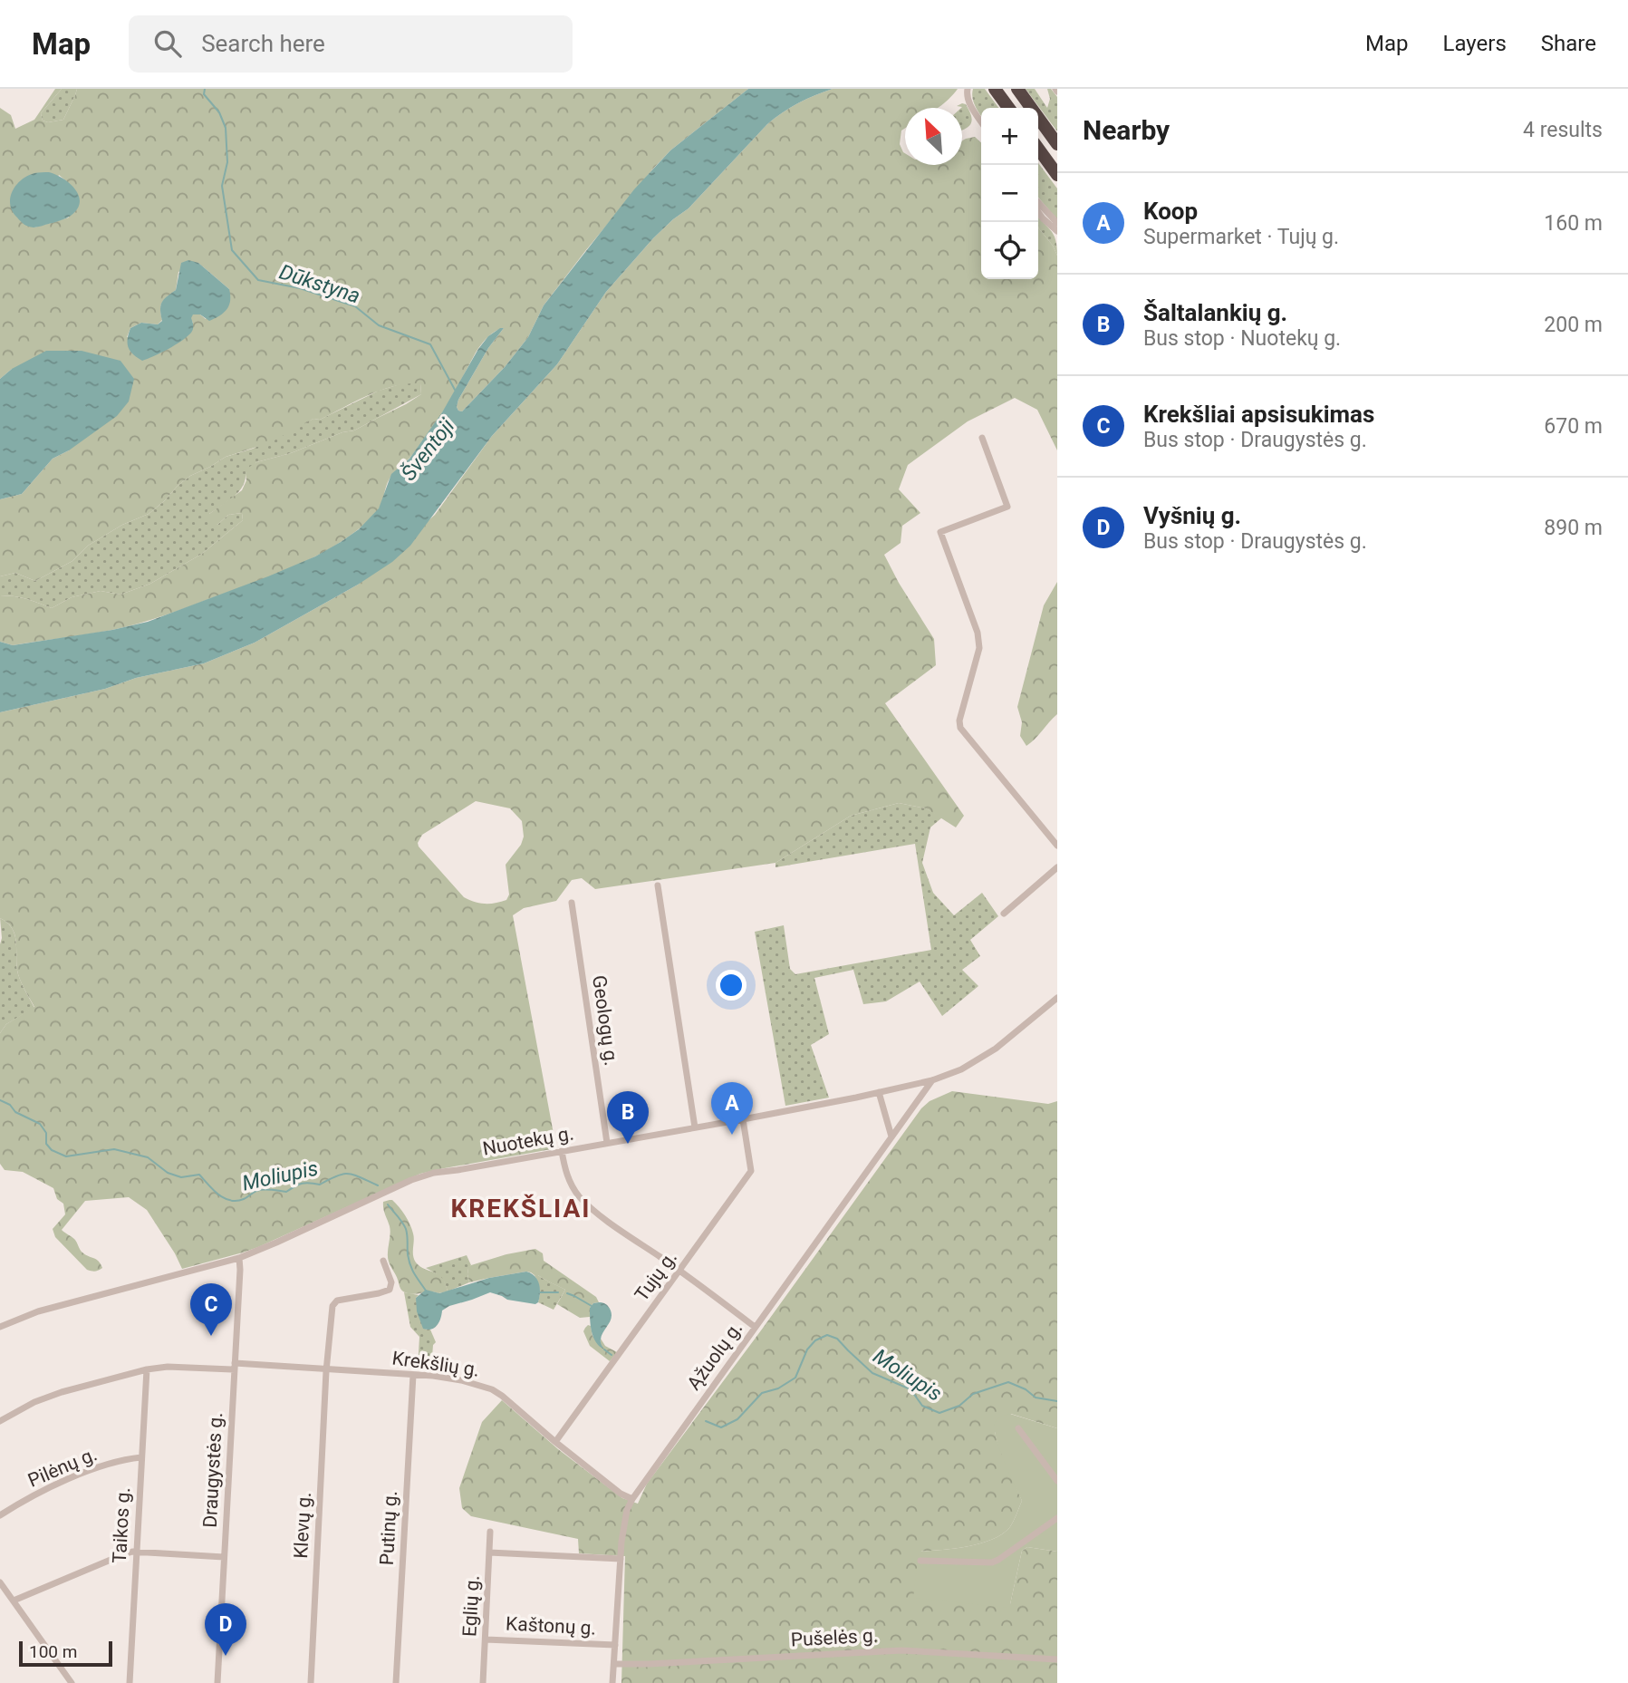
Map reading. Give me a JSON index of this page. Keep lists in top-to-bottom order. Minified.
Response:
{"streets":{"street":["Geologų g.","Nuotekų g.","Tujų g.","Ąžuolų g.","Krekšlių g.","Pilėnų g.","Draugystės g.","Taikos g.","Klevų g.","Putinų g.","Eglių g.","Kaštonų g.","Pušelės g."]},"crossings":[["Geologų g.","Nuotekų g."],["Nuotekų g.","Tujų g."],["Nuotekų g.","Ąžuolų g."],["Nuotekų g.","Draugystės g."],["Tujų g.","Krekšlių g."],["Ąžuolų g.","Krekšlių g."],["Ąžuolų g.","Kaštonų g."],["Ąžuolų g.","Pušelės g."],["Krekšlių g.","Draugystės g."],["Krekšlių g.","Taikos g."],["Krekšlių g.","Klevų g."],["Krekšlių g.","Putinų g."],["Pilėnų g.","Taikos g."],["Eglių g.","Kaštonų g."]],"districts":["KREKŠLIAI"],"water":["Dūkstyna","Šventoji","Moliupis"],"scale_bar":"100 m","north":"top left","page":{"header":"Map","search":"Search here","nav":["Map","Layers","Share"],"heading":["Nearby","4 results"],"map_buttons":["+","−"],"list":[{"mark":"A","name":"Koop","note":"Supermarket · Tujų g.","value":"160 m"},{"mark":"B","name":"Šaltalankių g.","note":"Bus stop · Nuotekų g.","value":"200 m"},{"mark":"C","name":"Krekšliai apsisukimas","note":"Bus stop · Draugystės g.","value":"670 m"},{"mark":"D","name":"Vyšnių g.","note":"Bus stop · Draugystės g.","value":"890 m"}],"pins":["A","B","C","D"],"scale":"100 m"}}
